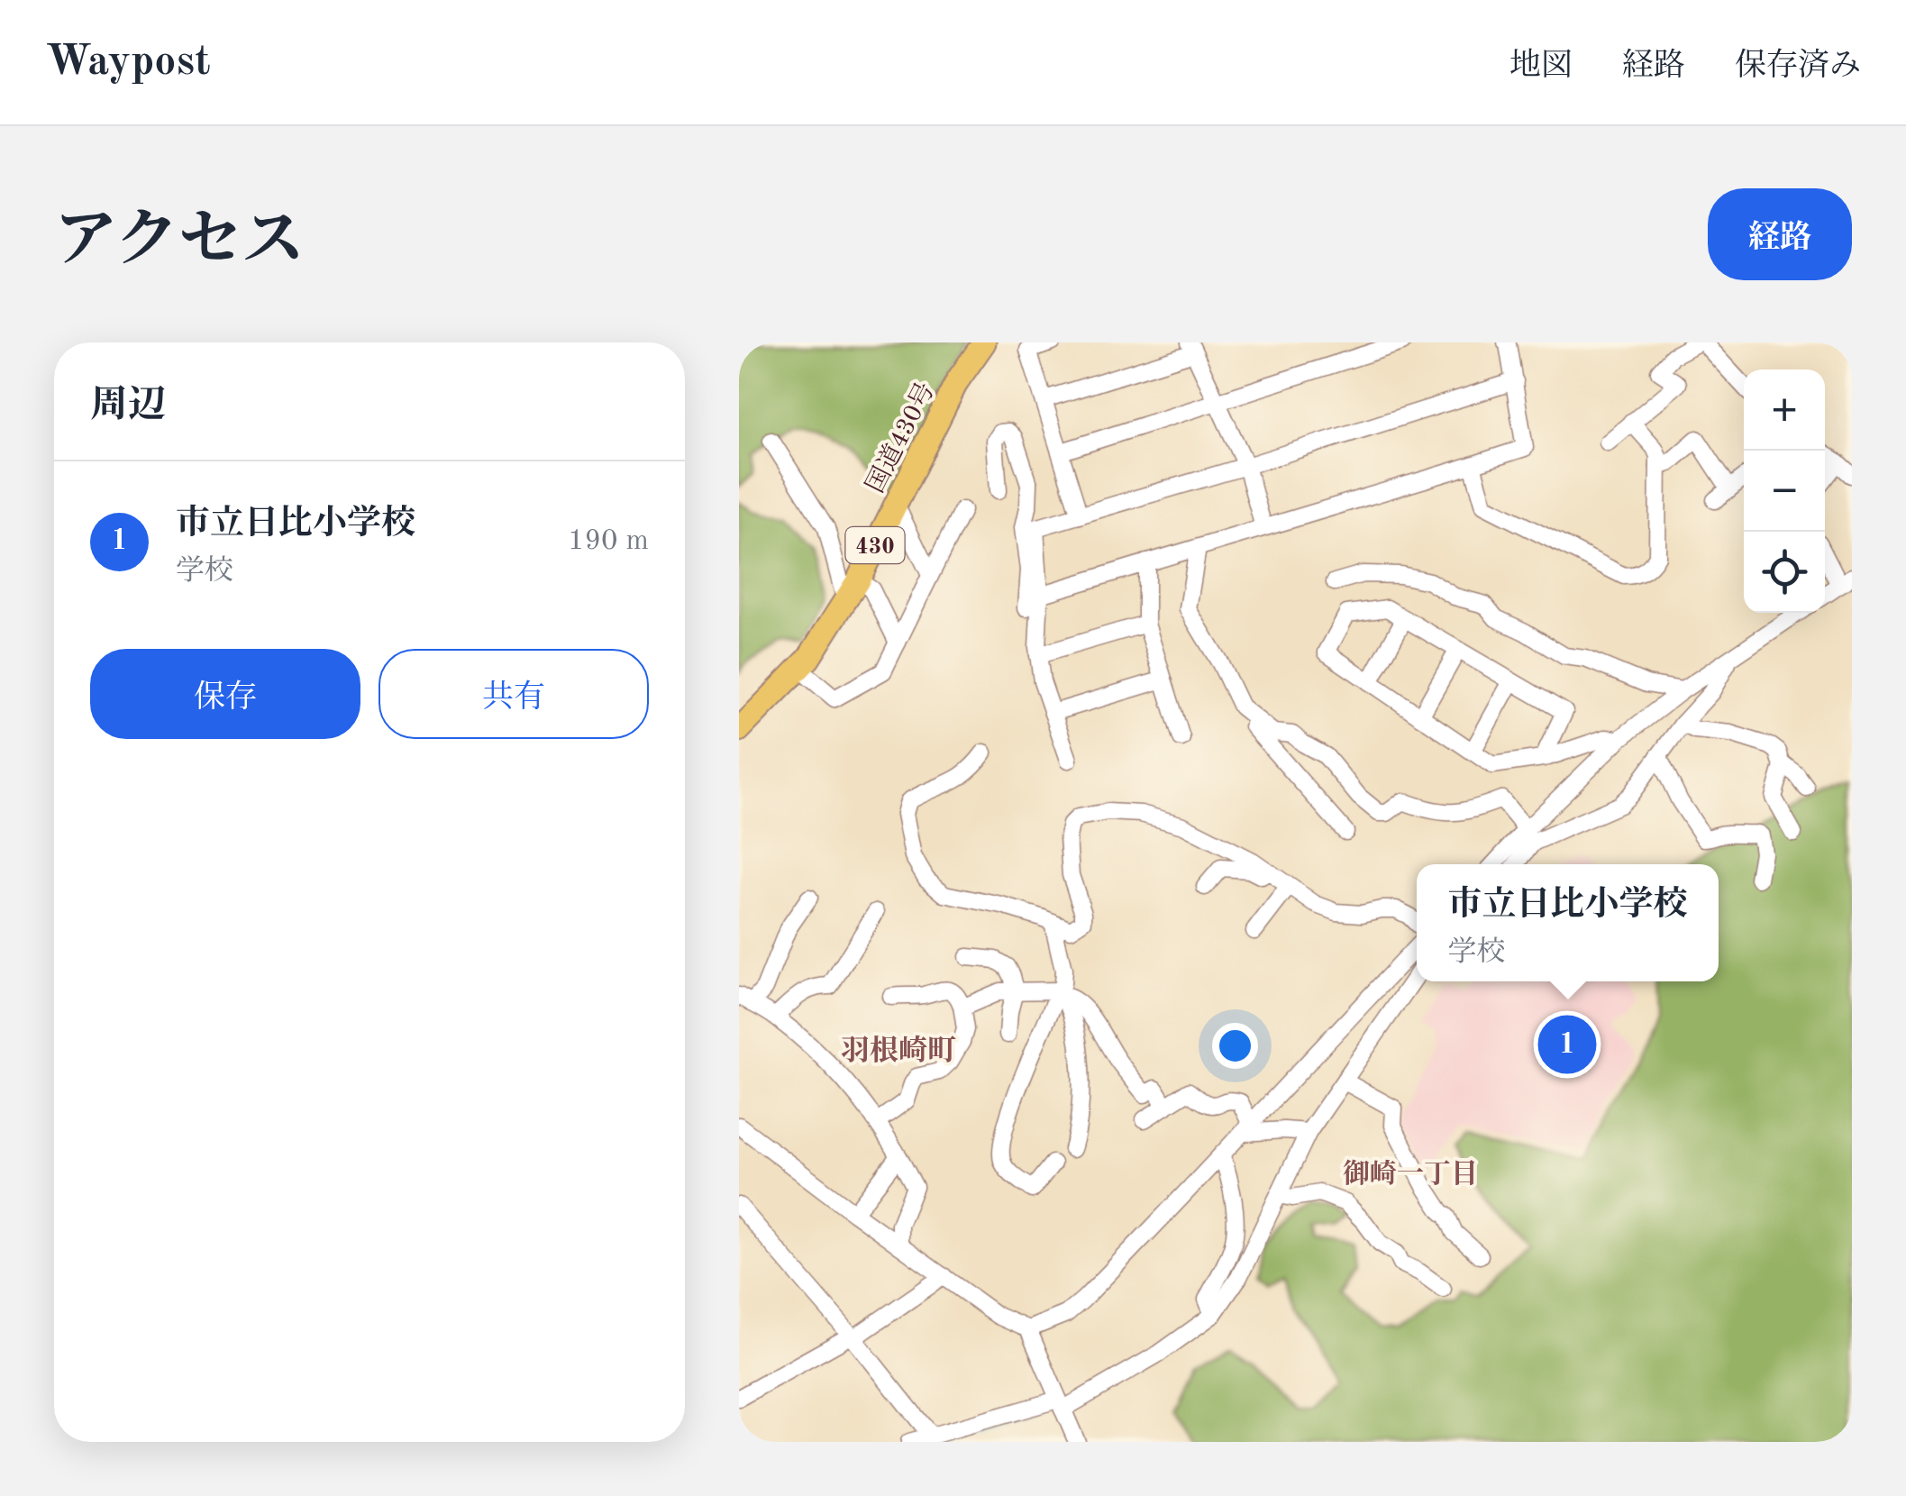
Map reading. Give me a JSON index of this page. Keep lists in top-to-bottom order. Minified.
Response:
{"streets":{"highway":["国道430号","430"]},"districts":["羽根崎町","御崎一丁目"],"page":{"header":"Waypost","nav":["地図","経路","保存済み"],"title":"アクセス","buttons":["経路",["保存","共有"]],"heading":"周辺","map_buttons":["+","−"],"list":[{"mark":"1","name":"市立日比小学校","note":"学校","value":"190 m"}],"popup":["市立日比小学校","学校"],"pins":"1"}}
